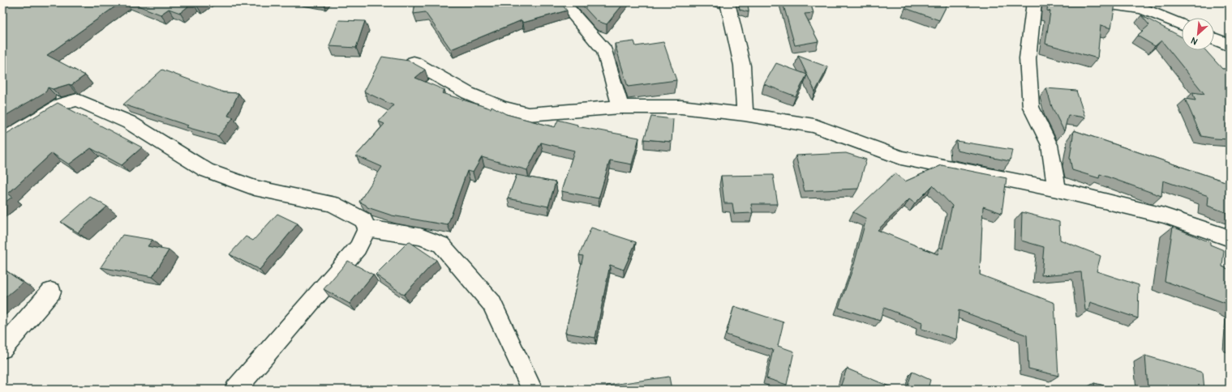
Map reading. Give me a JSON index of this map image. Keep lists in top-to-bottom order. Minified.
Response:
{"north":"bottom left"}
